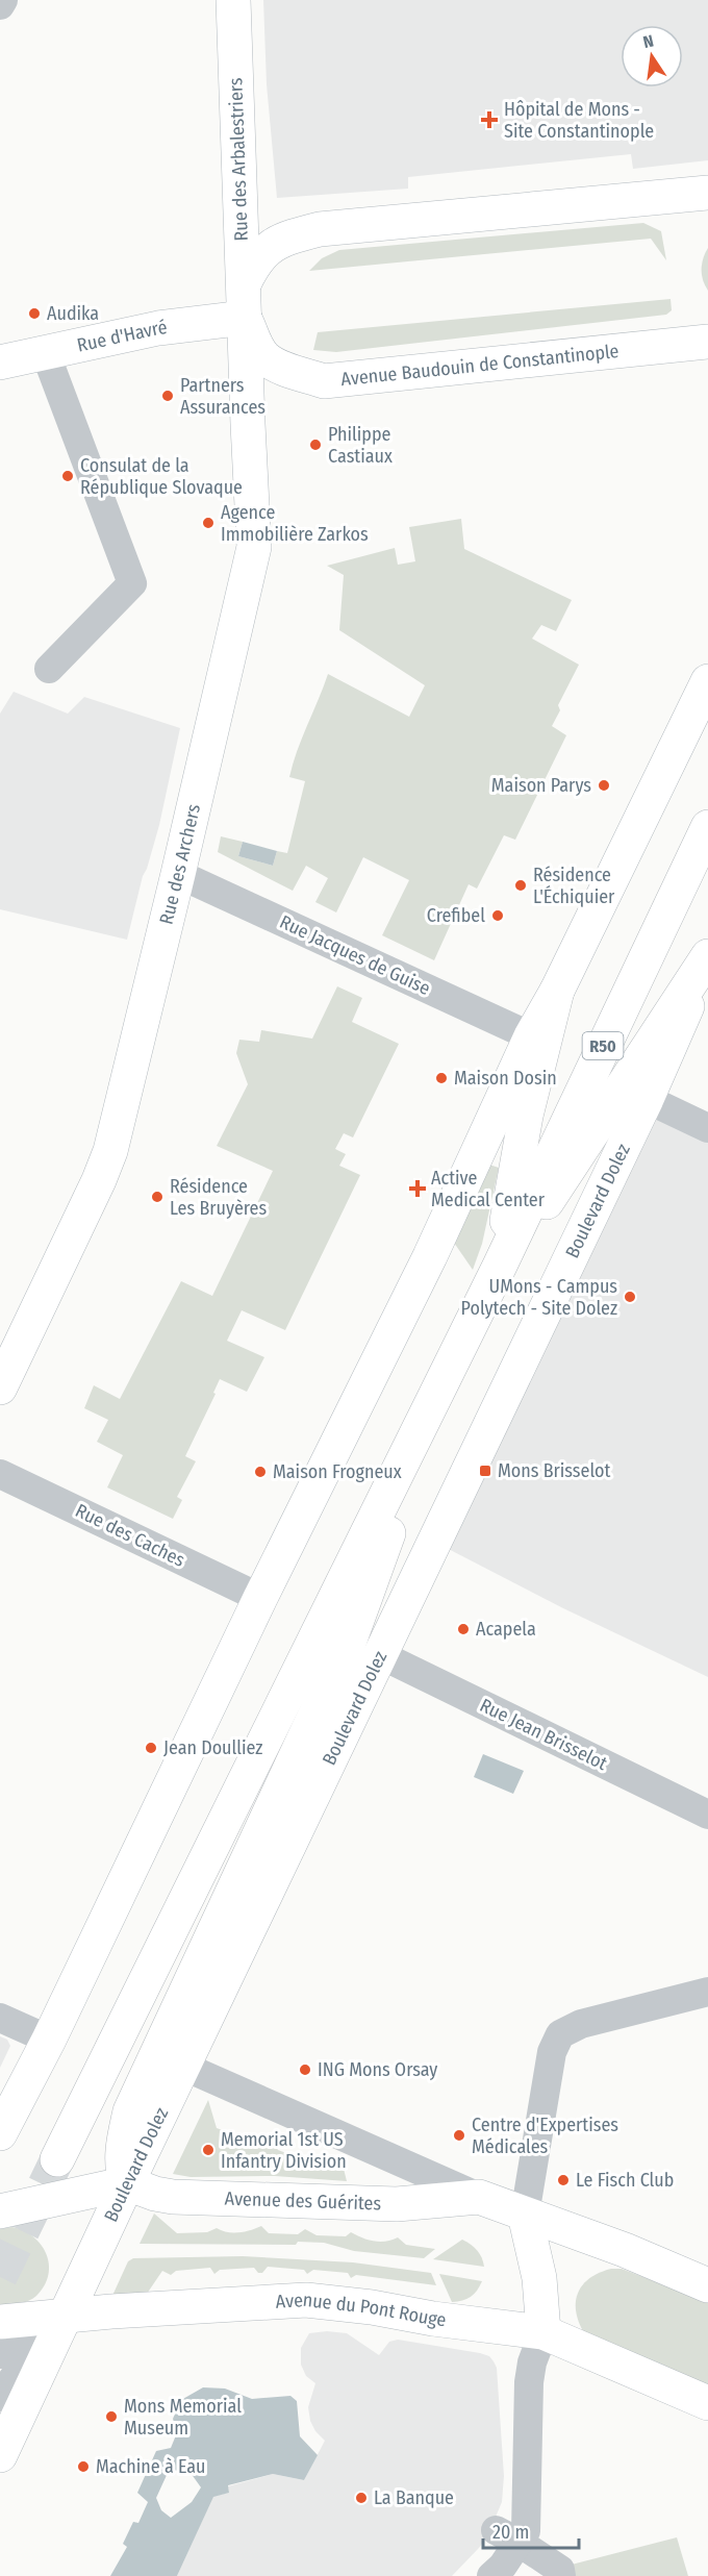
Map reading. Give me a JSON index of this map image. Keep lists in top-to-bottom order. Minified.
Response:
{"streets":{"main road":["Rue des Arbalestriers","Rue d'Havré","Avenue Baudouin de Constantinople","Rue des Archers","R50","Boulevard Dolez","Avenue des Guérites","Avenue du Pont Rouge"],"street":["Rue Jacques de Guise","Rue des Caches","Rue Jean Brisselot"]},"crossings":[["Rue des Arbalestriers","Rue d'Havré"],["Rue des Arbalestriers","Avenue Baudouin de Constantinople"],["Rue des Arbalestriers","Rue des Archers"],["Rue d'Havré","Avenue Baudouin de Constantinople"],["Rue d'Havré","Rue des Archers"],["Avenue Baudouin de Constantinople","Rue des Archers"],["Rue des Archers","Rue Jacques de Guise"],["Boulevard Dolez","Rue Jean Brisselot"],["Boulevard Dolez","Avenue des Guérites"],["Boulevard Dolez","Avenue du Pont Rouge"]],"places":{"health":["Hôpital de Mons - Site Constantinople","Active Medical Center"],"other":["Audika","Partners Assurances","Philippe Castiaux","Consulat de la République Slovaque","Agence Immobilière Zarkos","Maison Parys","Résidence L'Échiquier","Crefibel","Maison Dosin","Résidence Les Bruyères","UMons - Campus Polytech - Site Dolez","Maison Frogneux","Acapela","Jean Doulliez","ING Mons Orsay","Centre d'Expertises Médicales","Memorial 1st US Infantry Division","Le Fisch Club","Mons Memorial Museum","Machine à Eau","La Banque"],"transit":["Mons Brisselot"]},"scale_bar":"20 m","north":"top"}
